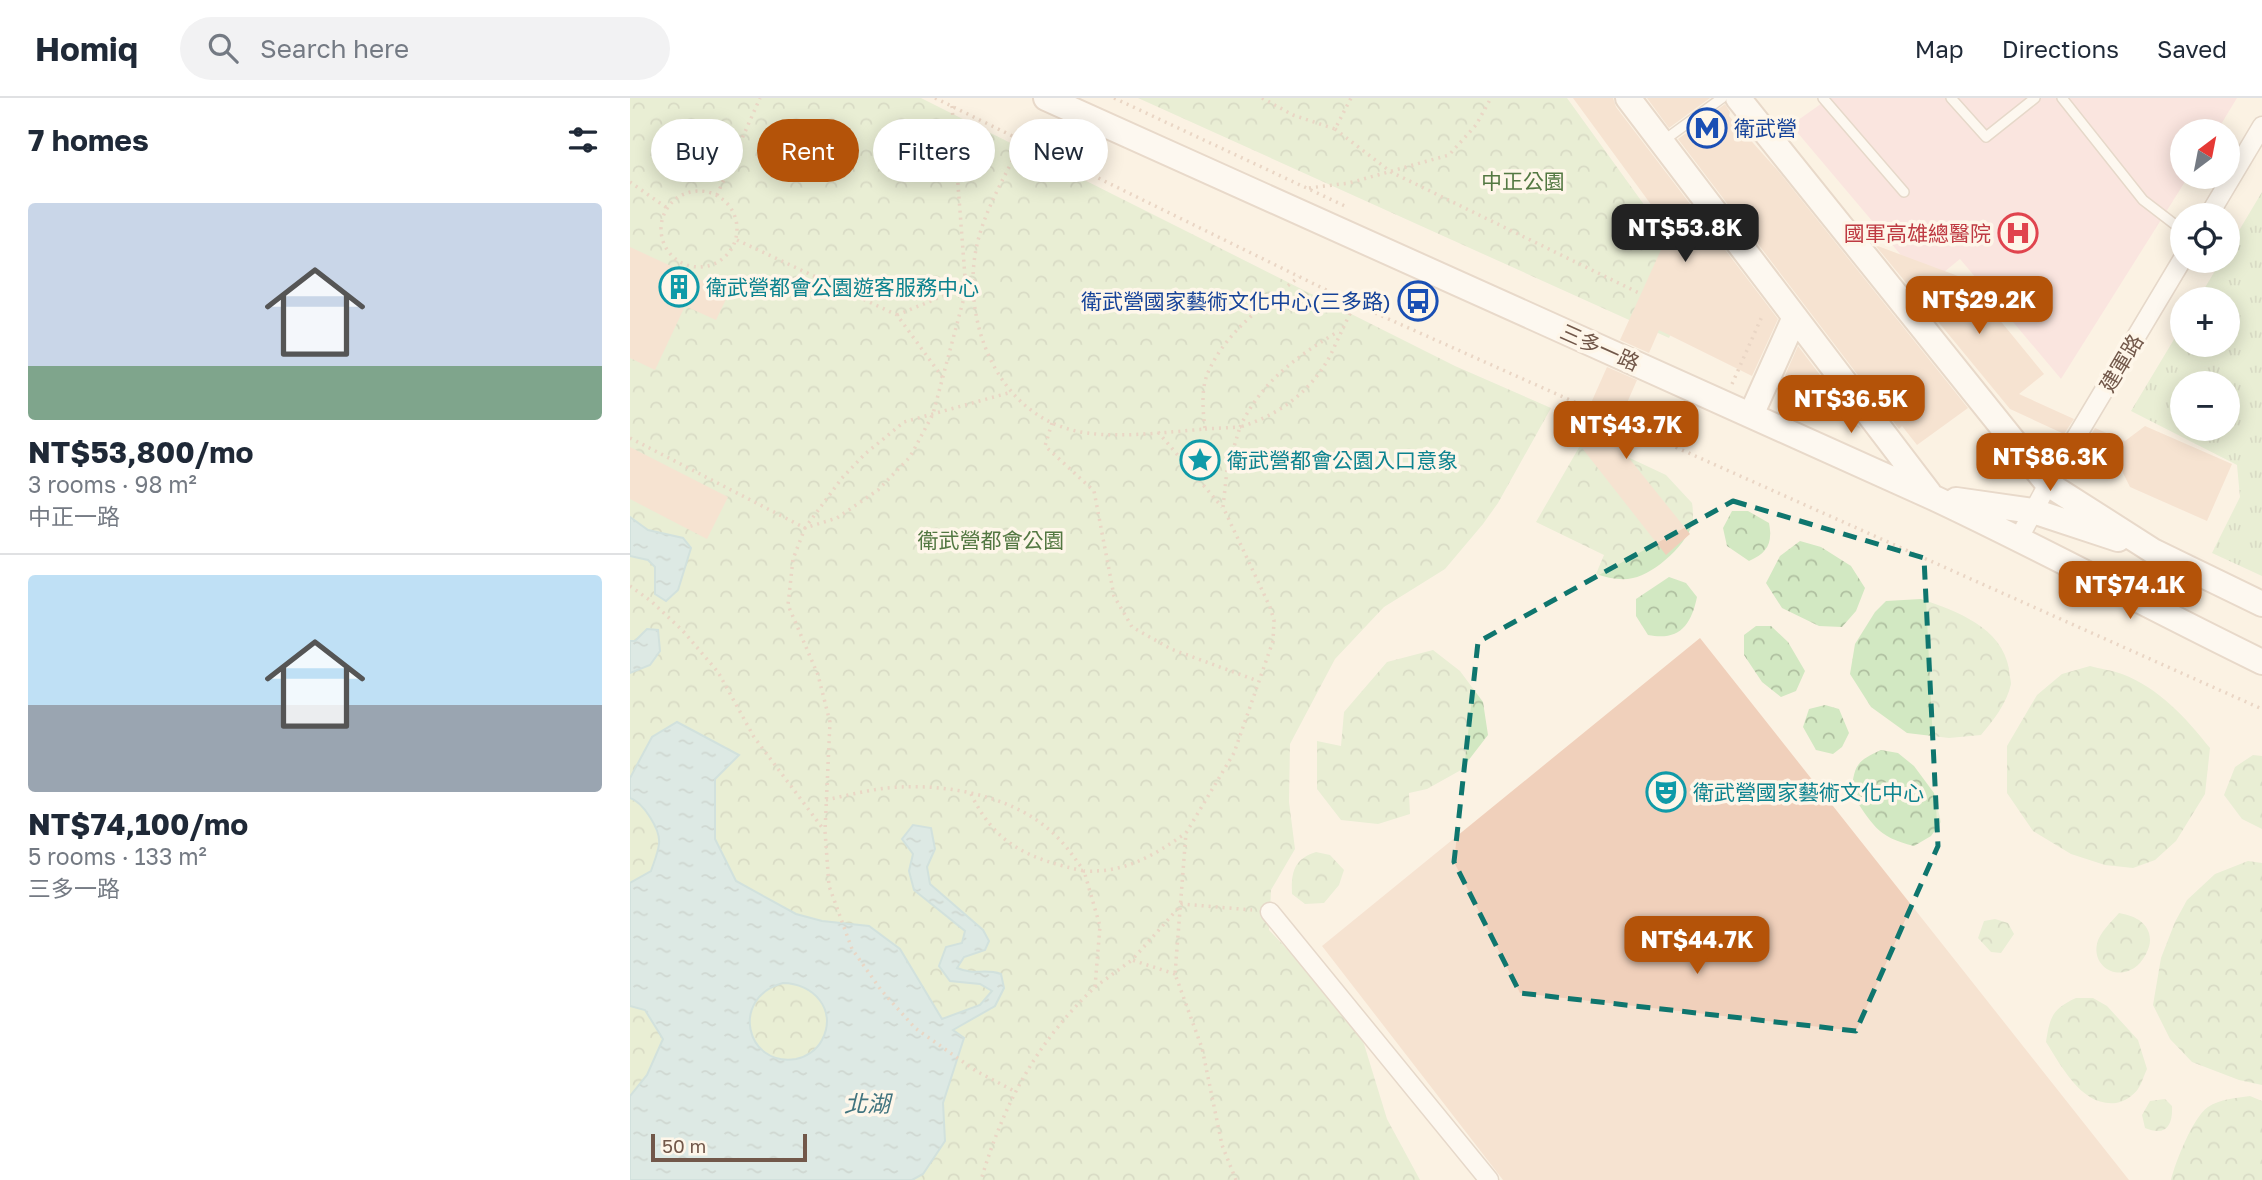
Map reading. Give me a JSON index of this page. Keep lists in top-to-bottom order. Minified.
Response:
{"streets":{"street":["三多一路","建軍路"]},"crossings":[["三多一路","建軍路"]],"water":["北湖"],"parks":["中正公園","衛武營都會公園"],"places":{"metro station":["衛武營"],"hospital":["國軍高雄總醫院"],"building":["衛武營都會公園遊客服務中心"],"bus stop":["衛武營國家藝術文化中心(三多路)"],"place":["衛武營都會公園入口意象"],"theatre":["衛武營國家藝術文化中心"]},"scale_bar":"50 m","north":"top right","page":{"header":"Homiq","search":"Search here","nav":["Map","Directions","Saved"],"heading":"7 homes","map_buttons":["+","−"],"chip":["Buy","Rent","Filters","New"],"list":[{"name":"NT$53,800/mo","note":"3 rooms · 98 m² · 中正一路"},{"name":"NT$74,100/mo","note":"5 rooms · 133 m² · 三多一路"}],"price":["NT$53.8K","NT$29.2K","NT$36.5K","NT$43.7K","NT$86.3K","NT$74.1K","NT$44.7K"],"scale":"50 m"}}
